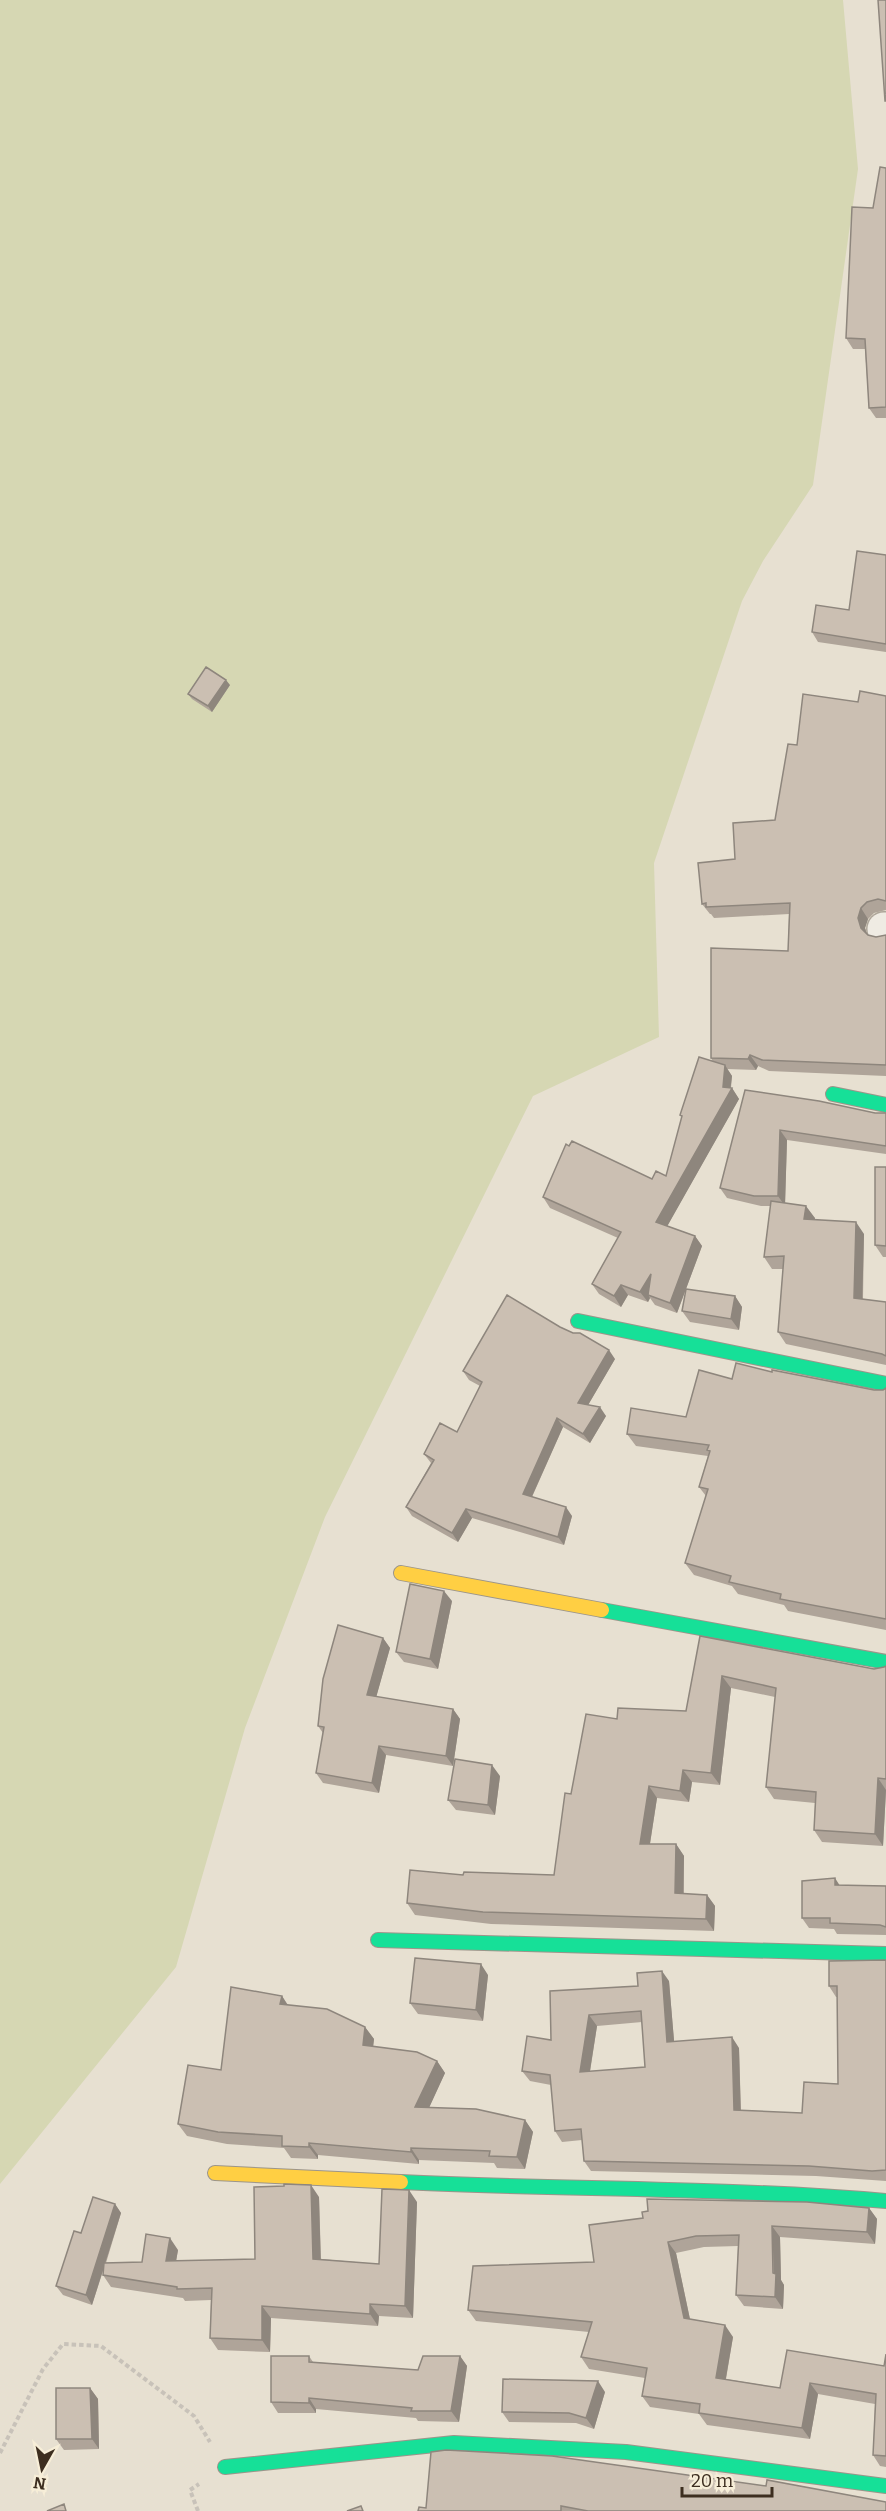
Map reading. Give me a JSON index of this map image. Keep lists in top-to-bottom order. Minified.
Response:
{"scale_bar":"20 m","north":"bottom"}
